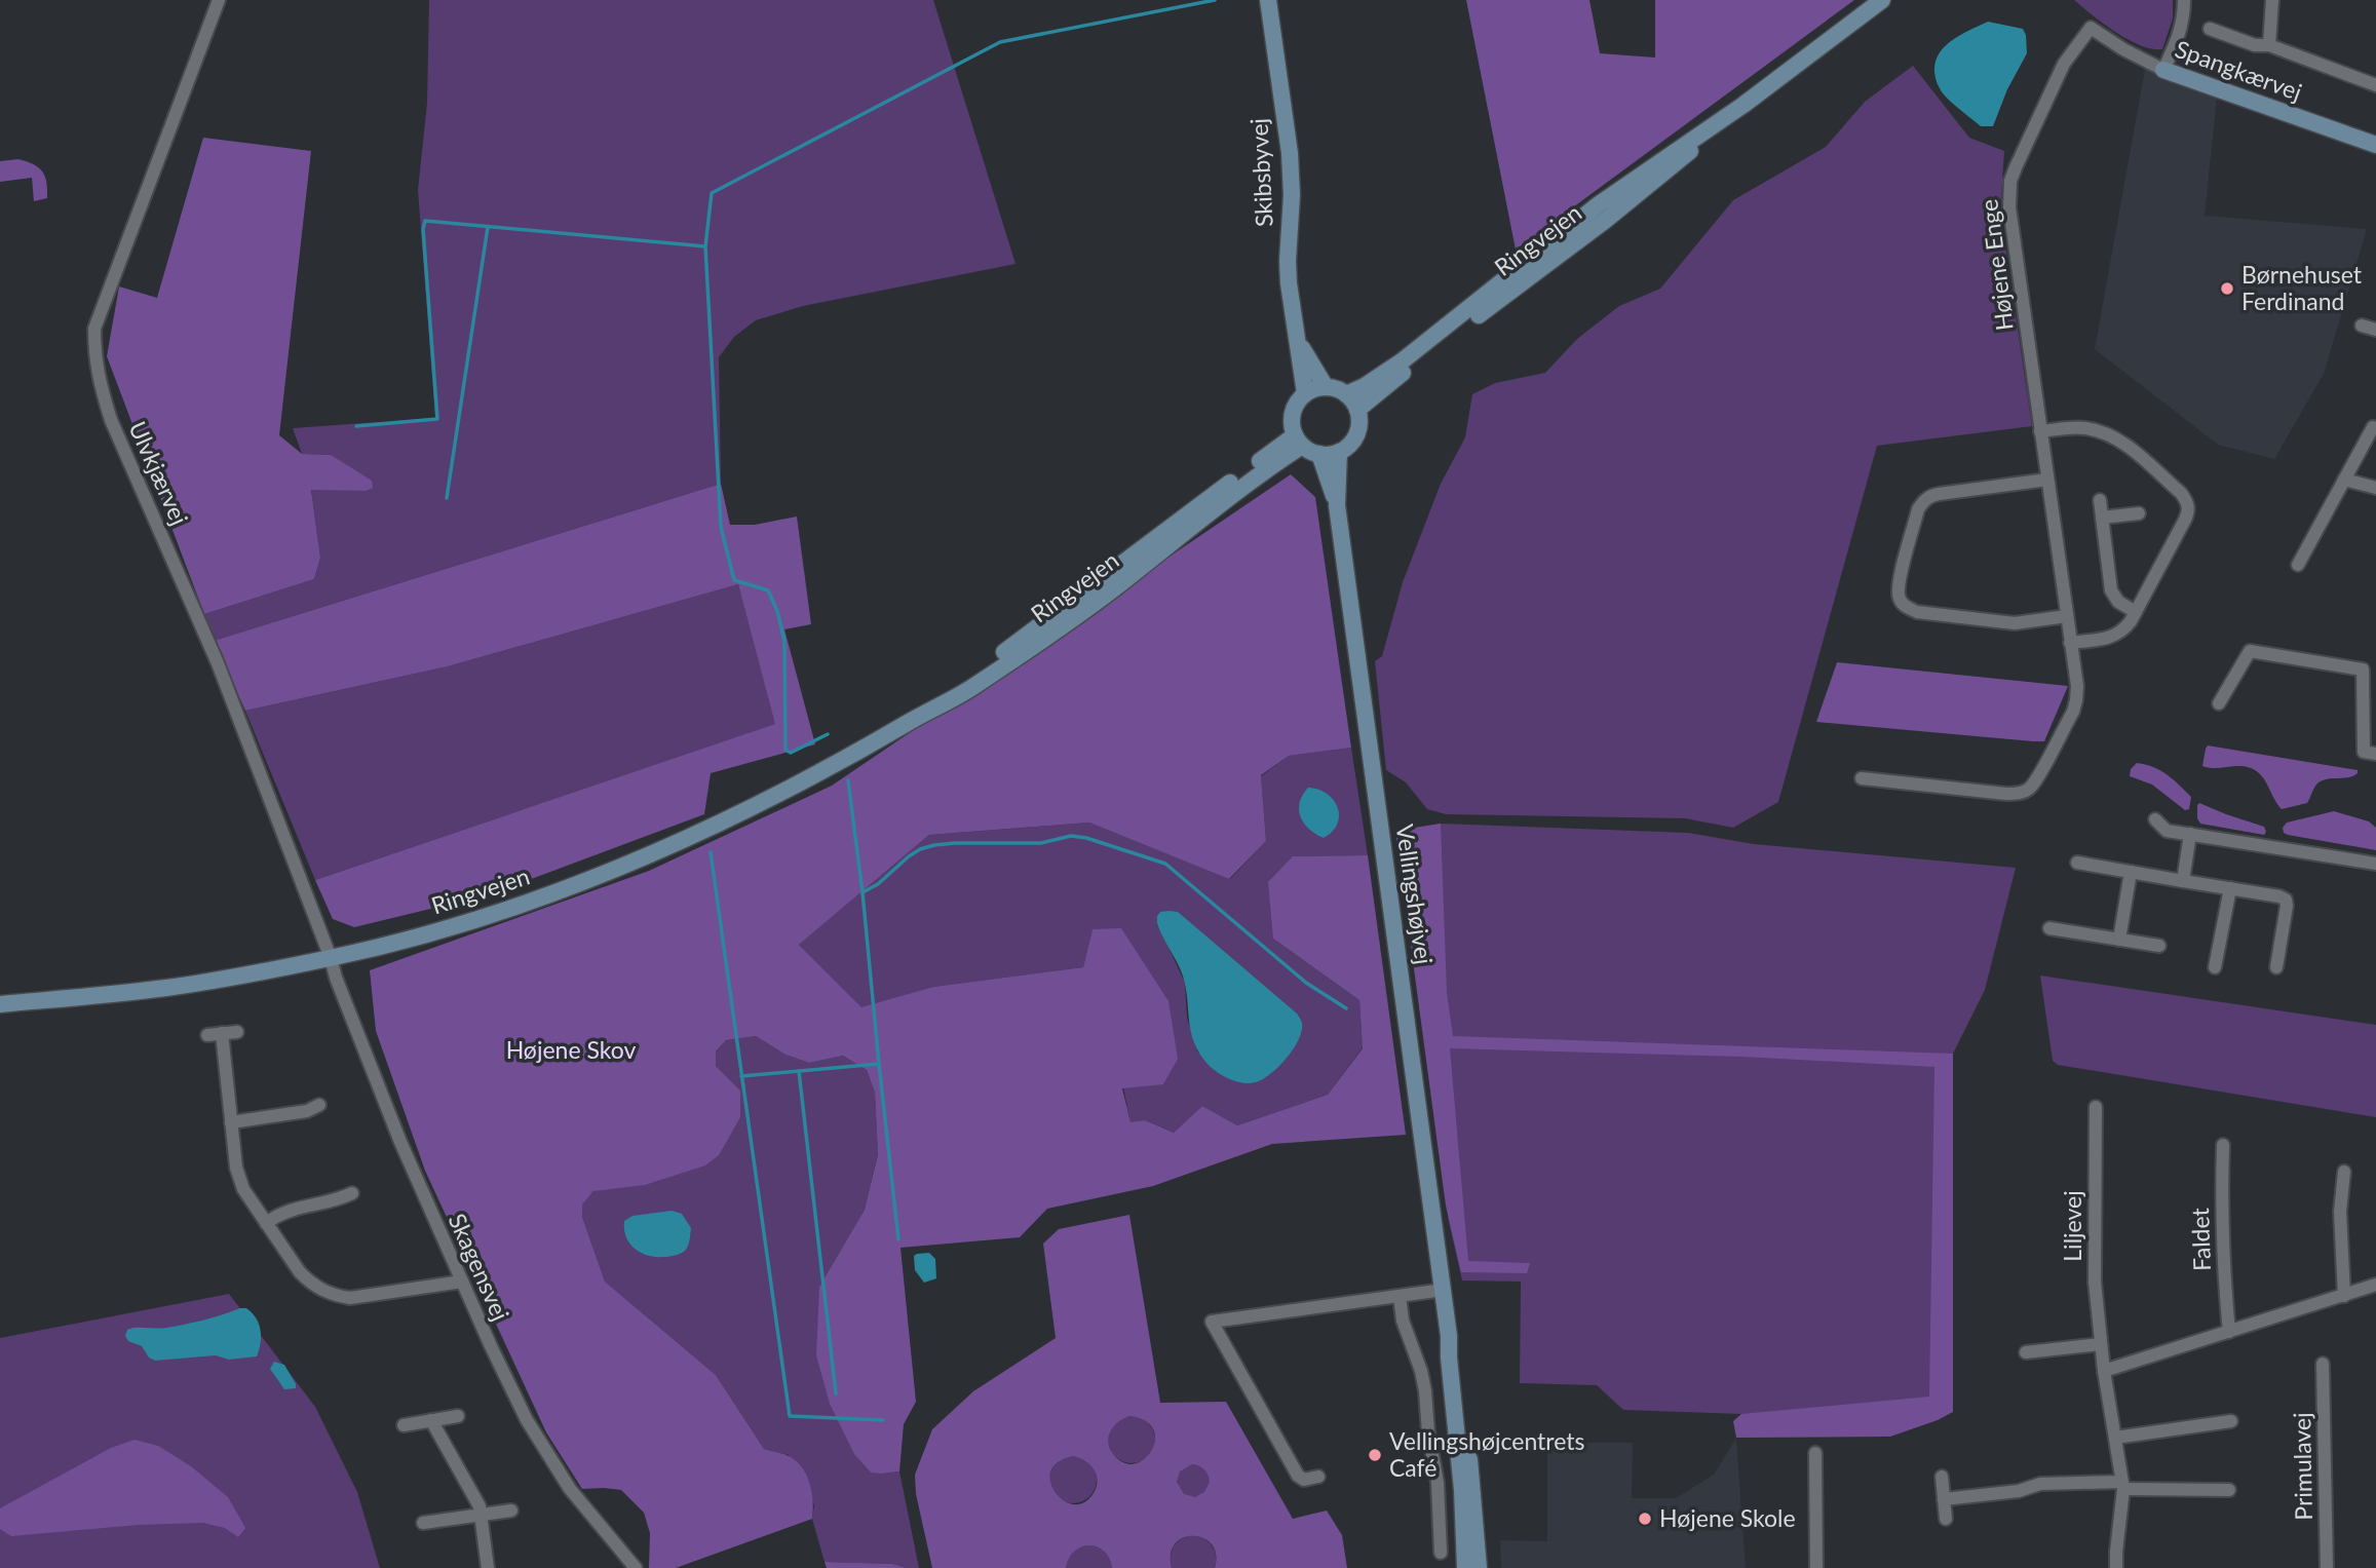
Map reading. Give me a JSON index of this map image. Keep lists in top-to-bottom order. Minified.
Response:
{"streets":{"main road":["Spangkærvej","Skibsbyvej","Ringvejen","Vellingshøjvej"],"street":["Højene Enge","Ulvkjærvej","Liljevej","Faldet","Skagensvej","Primulavej"]},"crossings":[["Spangkærvej","Højene Enge"],["Skibsbyvej","Ringvejen"],["Skibsbyvej","Vellingshøjvej"],["Ringvejen","Ulvkjærvej"],["Ringvejen","Vellingshøjvej"],["Ringvejen","Skagensvej"],["Ulvkjærvej","Skagensvej"]],"parks":["Højene Skov"],"places":["Børnehuset Ferdinand","Vellingshøjcentrets Café","Højene Skole"]}
